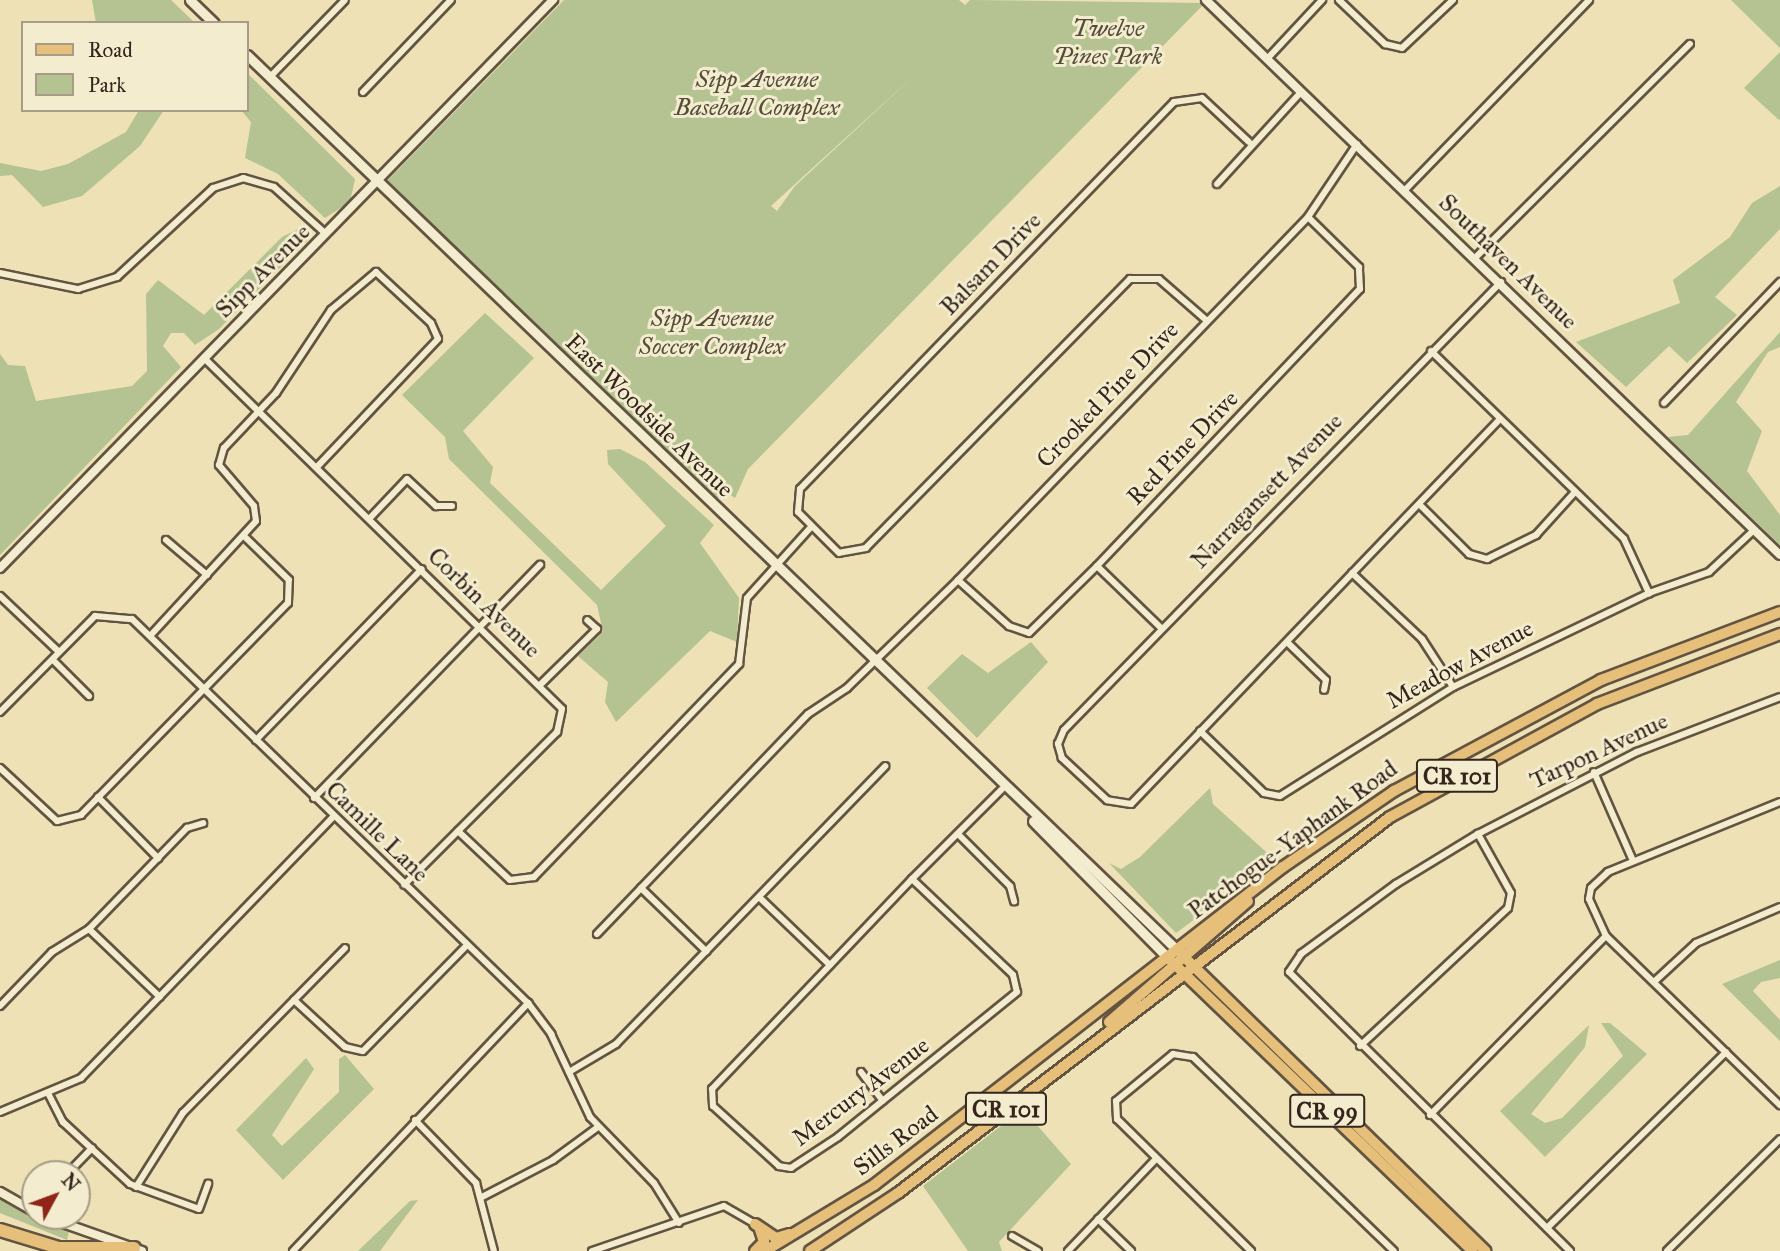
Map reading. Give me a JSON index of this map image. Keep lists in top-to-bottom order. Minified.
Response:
{"streets":{"main road":["East Woodside Avenue","CR 101","Patchogue-Yaphank Road","CR 99","Sills Road"],"street":["Southaven Avenue","Balsam Drive","Sipp Avenue","Crooked Pine Drive","Red Pine Drive","Narragansett Avenue","Corbin Avenue","Meadow Avenue","Tarpon Avenue","Camille Lane","Mercury Avenue"]},"crossings":[["Southaven Avenue","Crooked Pine Drive"],["Southaven Avenue","Narragansett Avenue"],["Southaven Avenue","Meadow Avenue"],["Sipp Avenue","East Woodside Avenue"],["Sipp Avenue","Corbin Avenue"],["Crooked Pine Drive","East Woodside Avenue"],["Crooked Pine Drive","Red Pine Drive"],["East Woodside Avenue","Patchogue-Yaphank Road"],["East Woodside Avenue","Mercury Avenue"],["East Woodside Avenue","Sills Road"],["Narragansett Avenue","Meadow Avenue"],["Corbin Avenue","Camille Lane"],["Patchogue-Yaphank Road","Sills Road"]],"parks":["Twelve Pines Park","Sipp Avenue Baseball Complex","Sipp Avenue Soccer Complex"],"legend":["Road","Park"],"north":"top right"}
